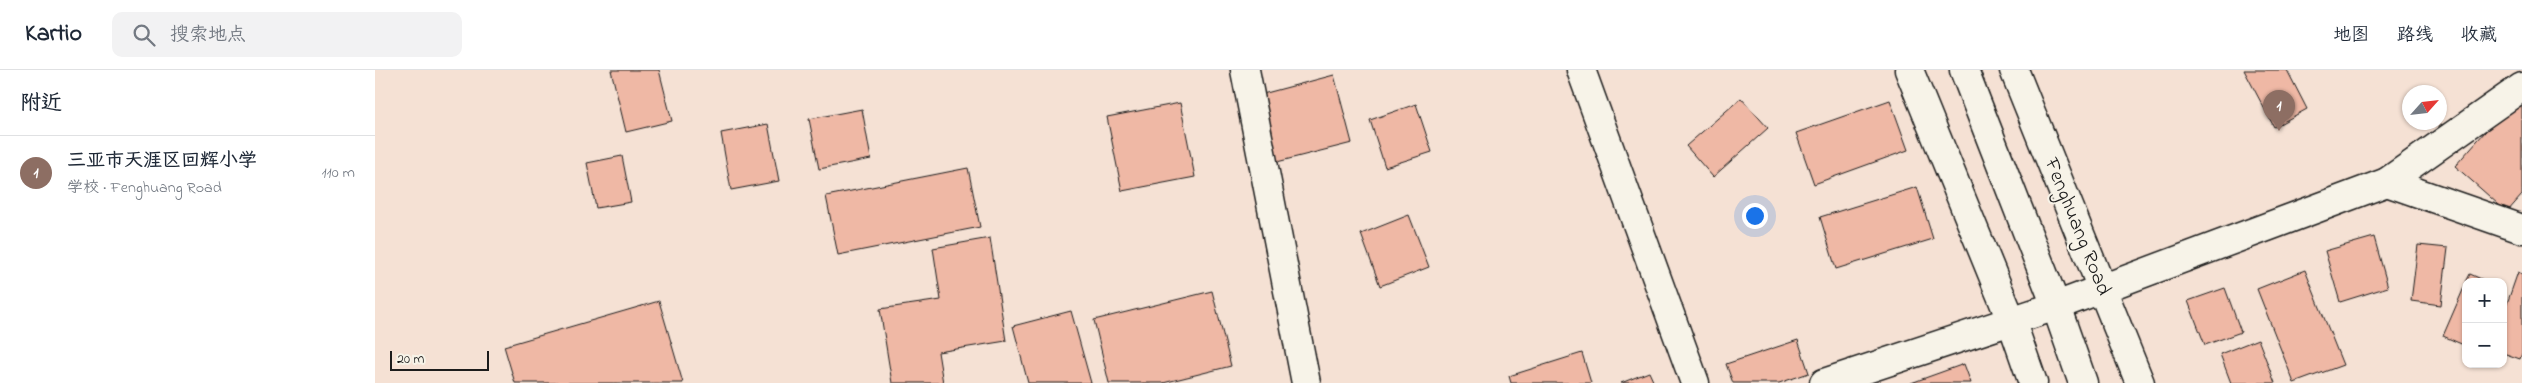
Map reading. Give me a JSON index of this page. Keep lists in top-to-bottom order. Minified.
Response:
{"streets":{"main road":["Fenghuang Road"]},"scale_bar":"20 m","north":"top right","page":{"header":"Kartio","search":"搜索地点","nav":["地图","路线","收藏"],"heading":"附近","pins":"1","list":[{"mark":"1","name":"三亚市天涯区回辉小学","note":"学校 · Fenghuang Road","value":"110 m"}],"map_buttons":["+","−"],"scale":"20 m"}}
